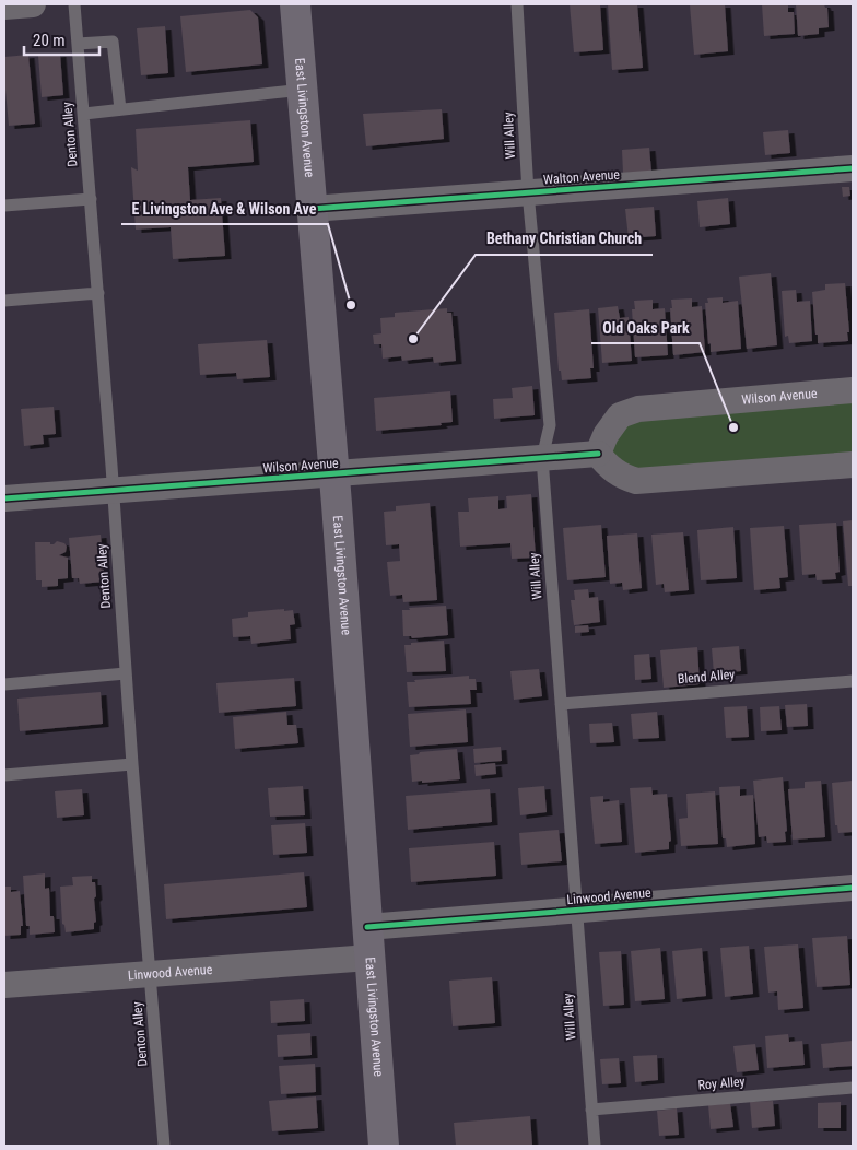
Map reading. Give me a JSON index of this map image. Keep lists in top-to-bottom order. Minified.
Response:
{"streets":{"main road":["East Livingston Avenue"],"street":["Walton Avenue","Wilson Avenue","Linwood Avenue"],"lane":["Denton Alley","Will Alley","Blend Alley","Roy Alley"]},"crossings":[["East Livingston Avenue","Walton Avenue"],["East Livingston Avenue","Wilson Avenue"],["East Livingston Avenue","Linwood Avenue"],["Denton Alley","Wilson Avenue"],["Denton Alley","Linwood Avenue"],["Will Alley","Walton Avenue"],["Will Alley","Wilson Avenue"],["Will Alley","Blend Alley"],["Will Alley","Linwood Avenue"],["Will Alley","Roy Alley"]],"places":["E Livingston Ave & Wilson Ave","Bethany Christian Church","Old Oaks Park"],"scale_bar":"20 m"}
